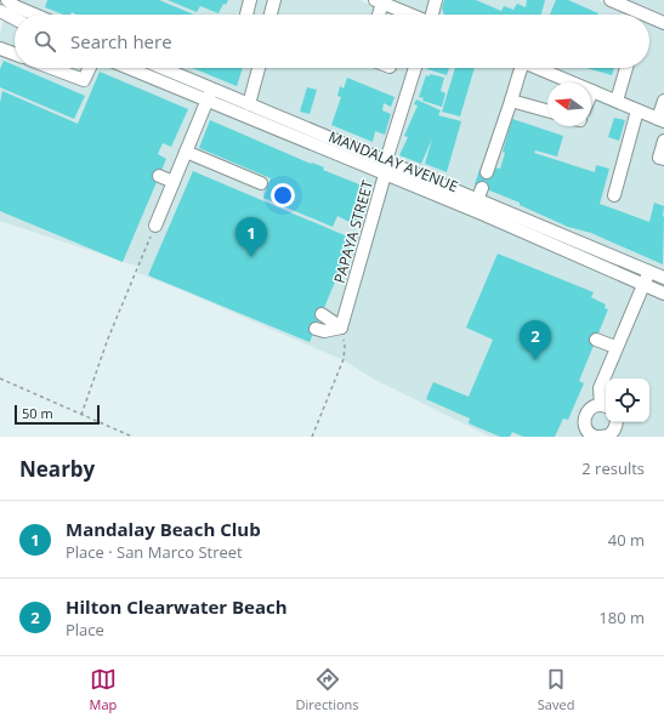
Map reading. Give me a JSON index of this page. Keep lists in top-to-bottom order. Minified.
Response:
{"streets":{"street":["MANDALAY AVENUE","PAPAYA STREET"]},"crossings":[["MANDALAY AVENUE","PAPAYA STREET"]],"scale_bar":"50 m","north":"left","page":{"search":"Search here","pins":["1","2"],"scale":"50 m","heading":["Nearby","2 results"],"list":[{"mark":"1","name":"Mandalay Beach Club","note":"Place · San Marco Street","value":"40 m"},{"mark":"2","name":"Hilton Clearwater Beach","note":"Place","value":"180 m"}],"nav":["Map","Directions","Saved"]}}
